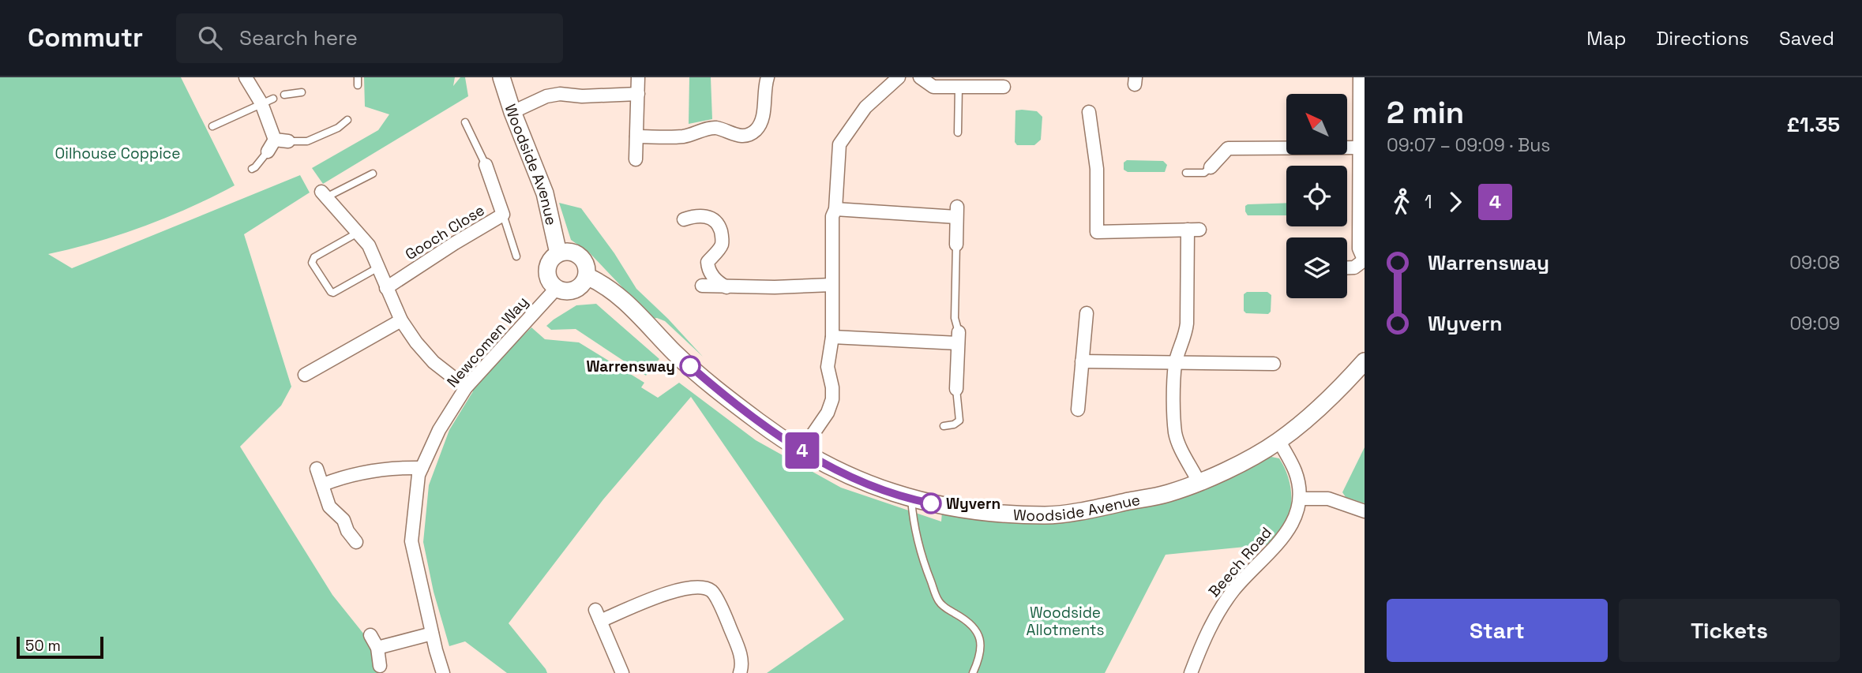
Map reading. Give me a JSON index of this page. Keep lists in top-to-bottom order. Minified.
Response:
{"streets":{"street":["Woodside Avenue","Gooch Close","Newcomen Way","Beech Road"]},"crossings":[["Woodside Avenue","Newcomen Way"],["Woodside Avenue","Beech Road"]],"parks":["Oilhouse Coppice","Woodside Allotments"],"places":["Warrensway","Wyvern"],"lines":["bus line 4"],"scale_bar":"50 m","north":"top left","page":{"header":"Commutr","search":"Search here","nav":["Map","Directions","Saved"],"on_map":"4","heading":["2 min","09:07 – 09:09 · Bus","£1.35"],"legs":["1","4"],"list":[{"name":"Warrensway","value":"09:08"},{"name":"Wyvern","value":"09:09"}],"buttons":["Start","Tickets"],"scale":"50 m"}}
